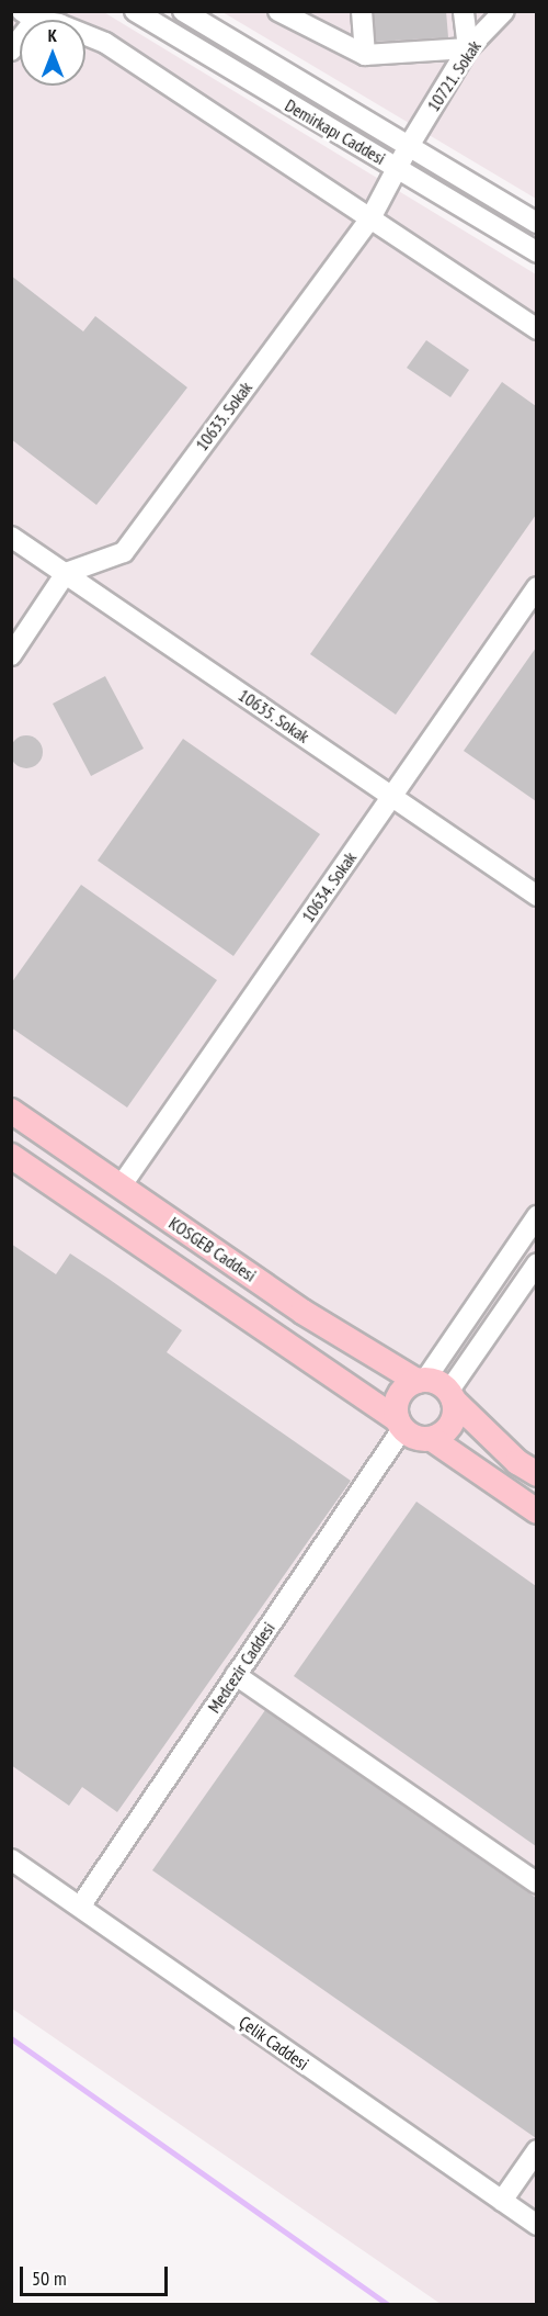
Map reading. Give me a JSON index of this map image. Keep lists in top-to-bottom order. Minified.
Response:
{"streets":{"main road":["KOSGEB Caddesi"],"street":["10721. Sokak","Demirkapı Caddesi","10633. Sokak","10635. Sokak","10634. Sokak","Medcezir Caddesi","Çelik Caddesi"]},"crossings":[["10721. Sokak","Demirkapı Caddesi"],["10721. Sokak","10633. Sokak"],["Demirkapı Caddesi","10633. Sokak"],["10633. Sokak","10635. Sokak"],["10635. Sokak","10634. Sokak"],["10634. Sokak","KOSGEB Caddesi"],["KOSGEB Caddesi","Medcezir Caddesi"],["Medcezir Caddesi","Çelik Caddesi"]],"scale_bar":"50 m","north":"top"}
